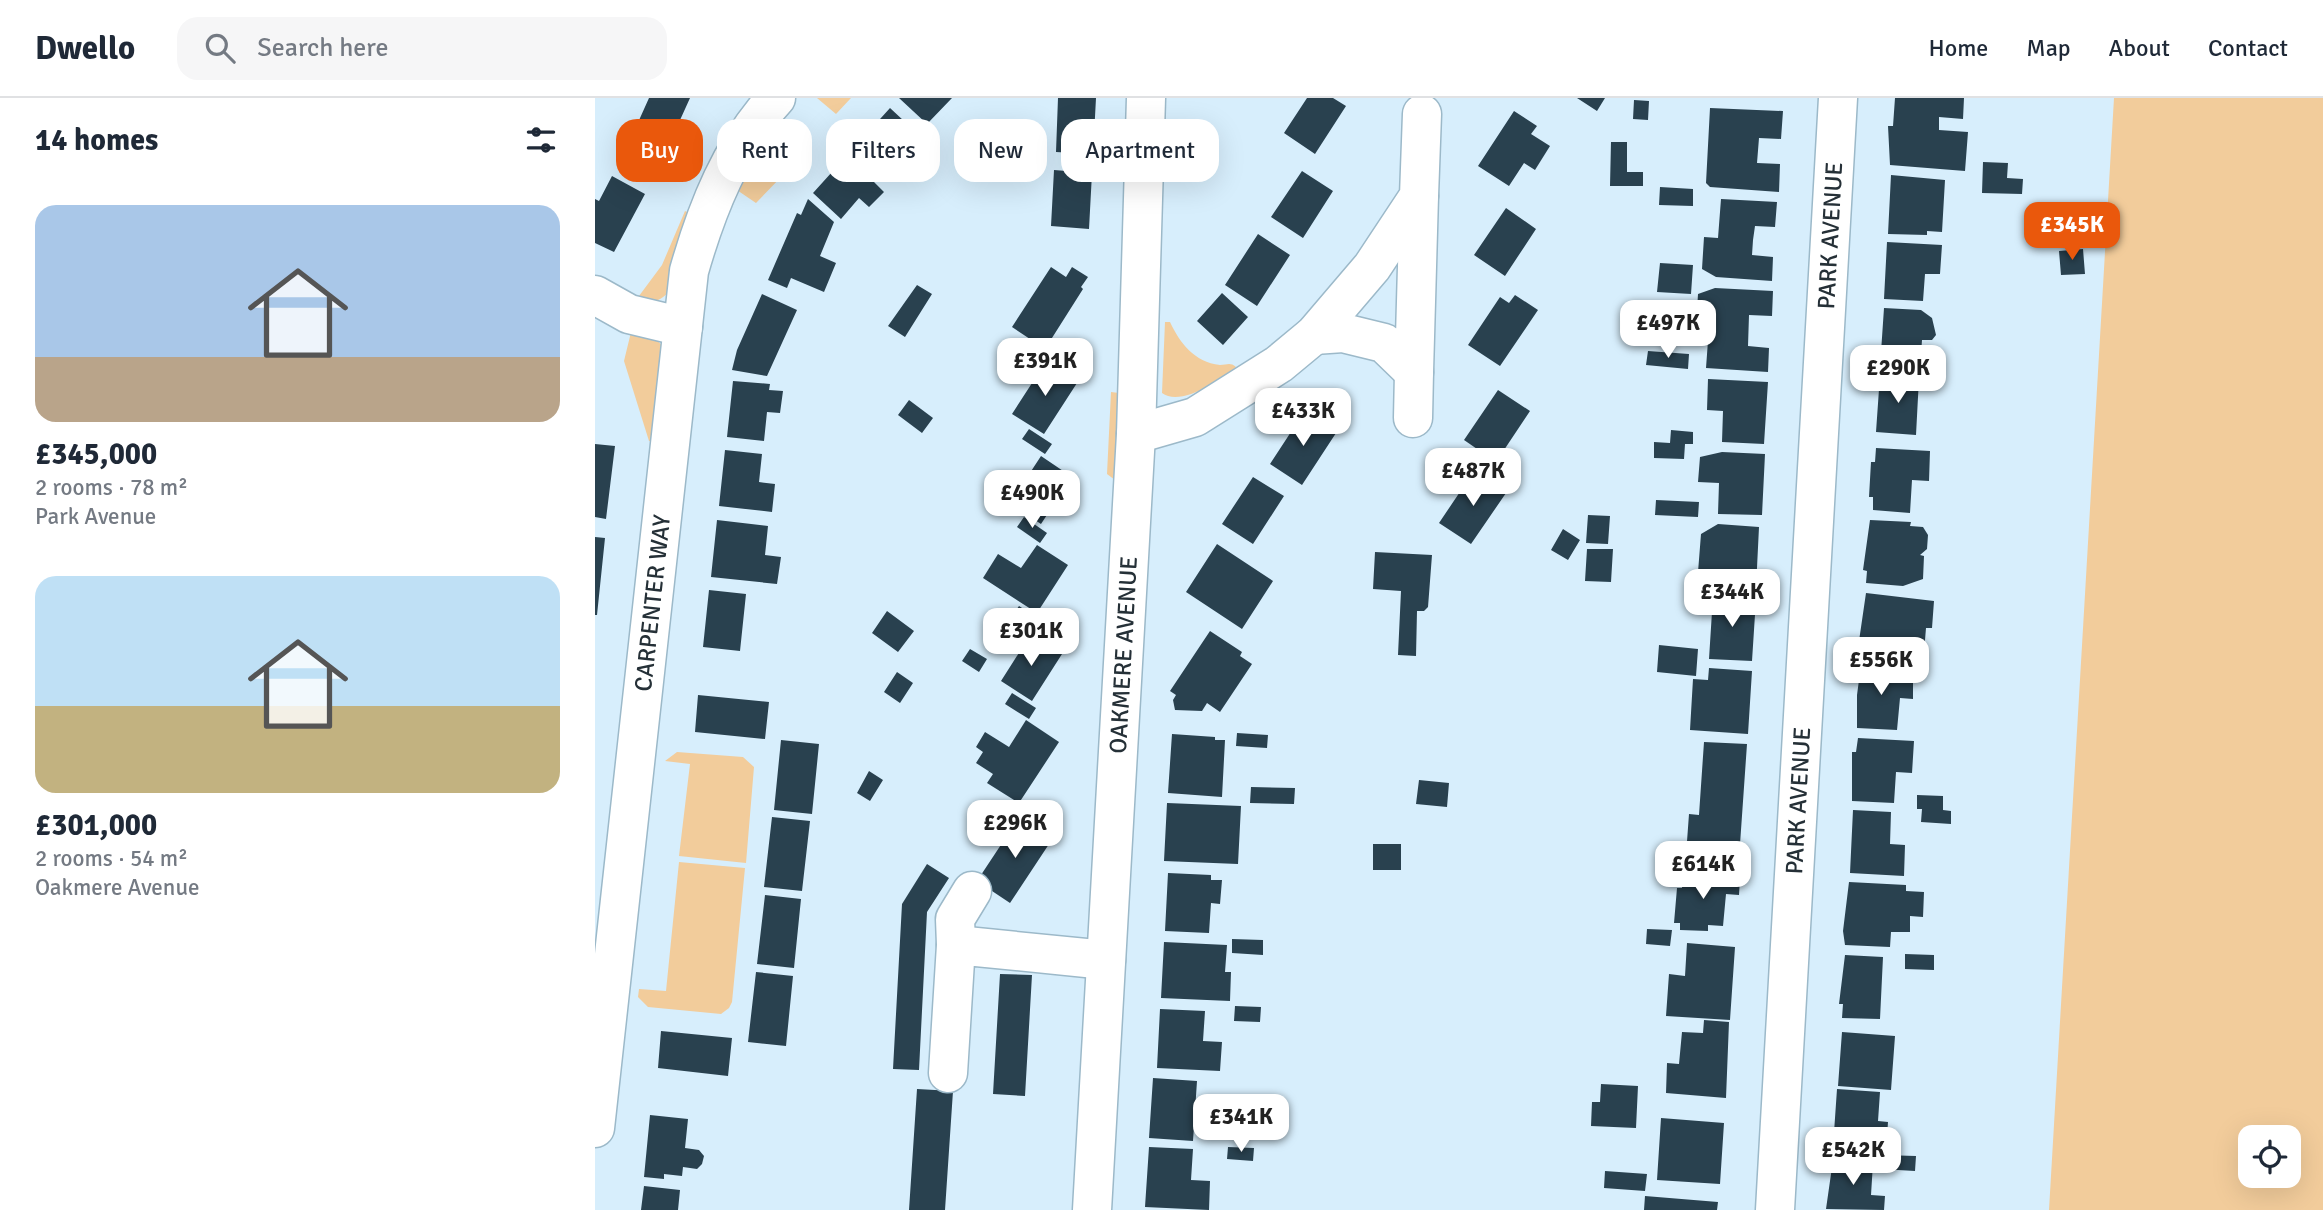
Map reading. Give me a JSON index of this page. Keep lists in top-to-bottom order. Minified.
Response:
{"streets":{"street":["PARK AVENUE","CARPENTER WAY","OAKMERE AVENUE"]},"page":{"header":"Dwello","search":"Search here","nav":["Home","Map","About","Contact"],"heading":"14 homes","chip":["Buy","Rent","Filters","New","Apartment"],"list":[{"name":"£345,000","note":"2 rooms · 78 m² · Park Avenue"},{"name":"£301,000","note":"2 rooms · 54 m² · Oakmere Avenue"}],"price":["£345K","£497K","£391K","£290K","£433K","£487K","£490K","£344K","£301K","£556K","£296K","£614K","£341K","£542K"]}}
